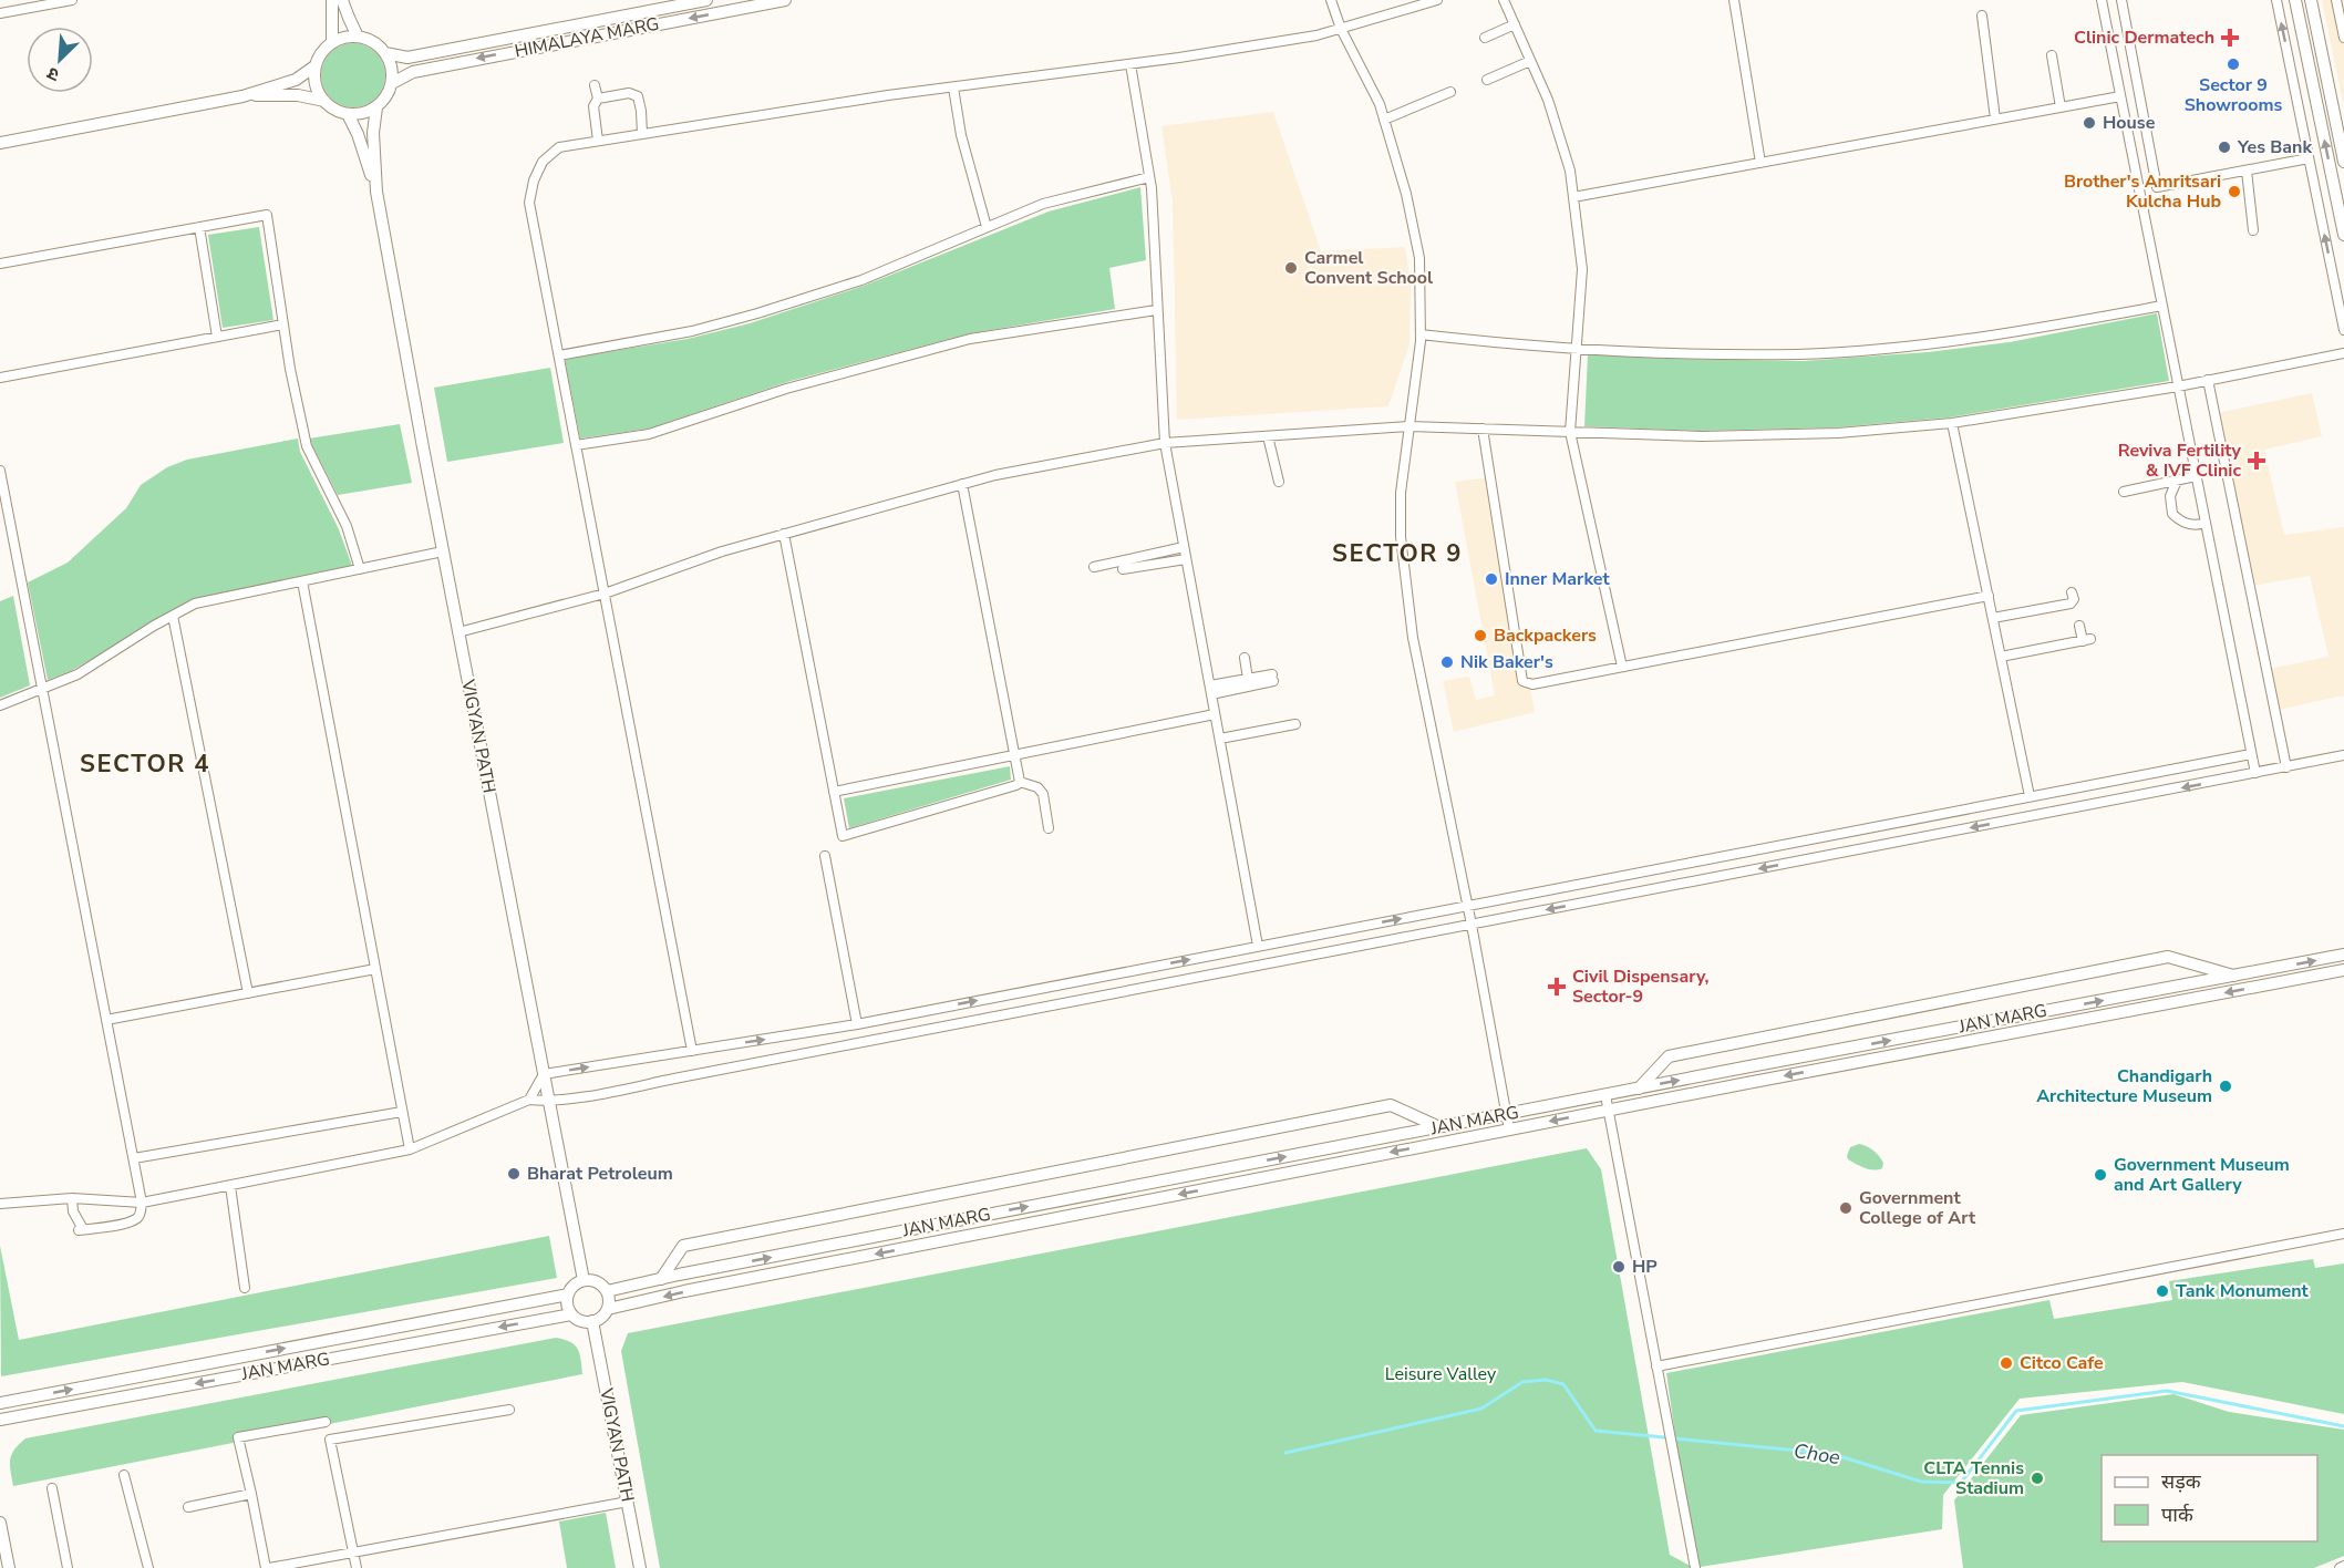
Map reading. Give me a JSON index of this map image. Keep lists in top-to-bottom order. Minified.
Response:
{"streets":{"main road":["HIMALAYA MARG","VIGYAN PATH","JAN MARG"]},"crossings":[["HIMALAYA MARG","VIGYAN PATH"],["VIGYAN PATH","JAN MARG"]],"districts":["SECTOR 9","SECTOR 4"],"water":["Choe"],"parks":["Leisure Valley"],"places":{"health":["Clinic Dermatech","Reviva Fertility & IVF Clinic","Civil Dispensary, Sector-9"],"other":["Sector 9 Showrooms","House","Yes Bank","Brother's Amritsari Kulcha Hub","Carmel Convent School","Inner Market","Backpackers","Nik Baker's","Chandigarh Architecture Museum","Bharat Petroleum","Government Museum and Art Gallery","Government College of Art","HP","Tank Monument","Citco Cafe","CLTA Tennis Stadium"]},"legend":["सड़क","पार्क"],"north":"bottom left"}
